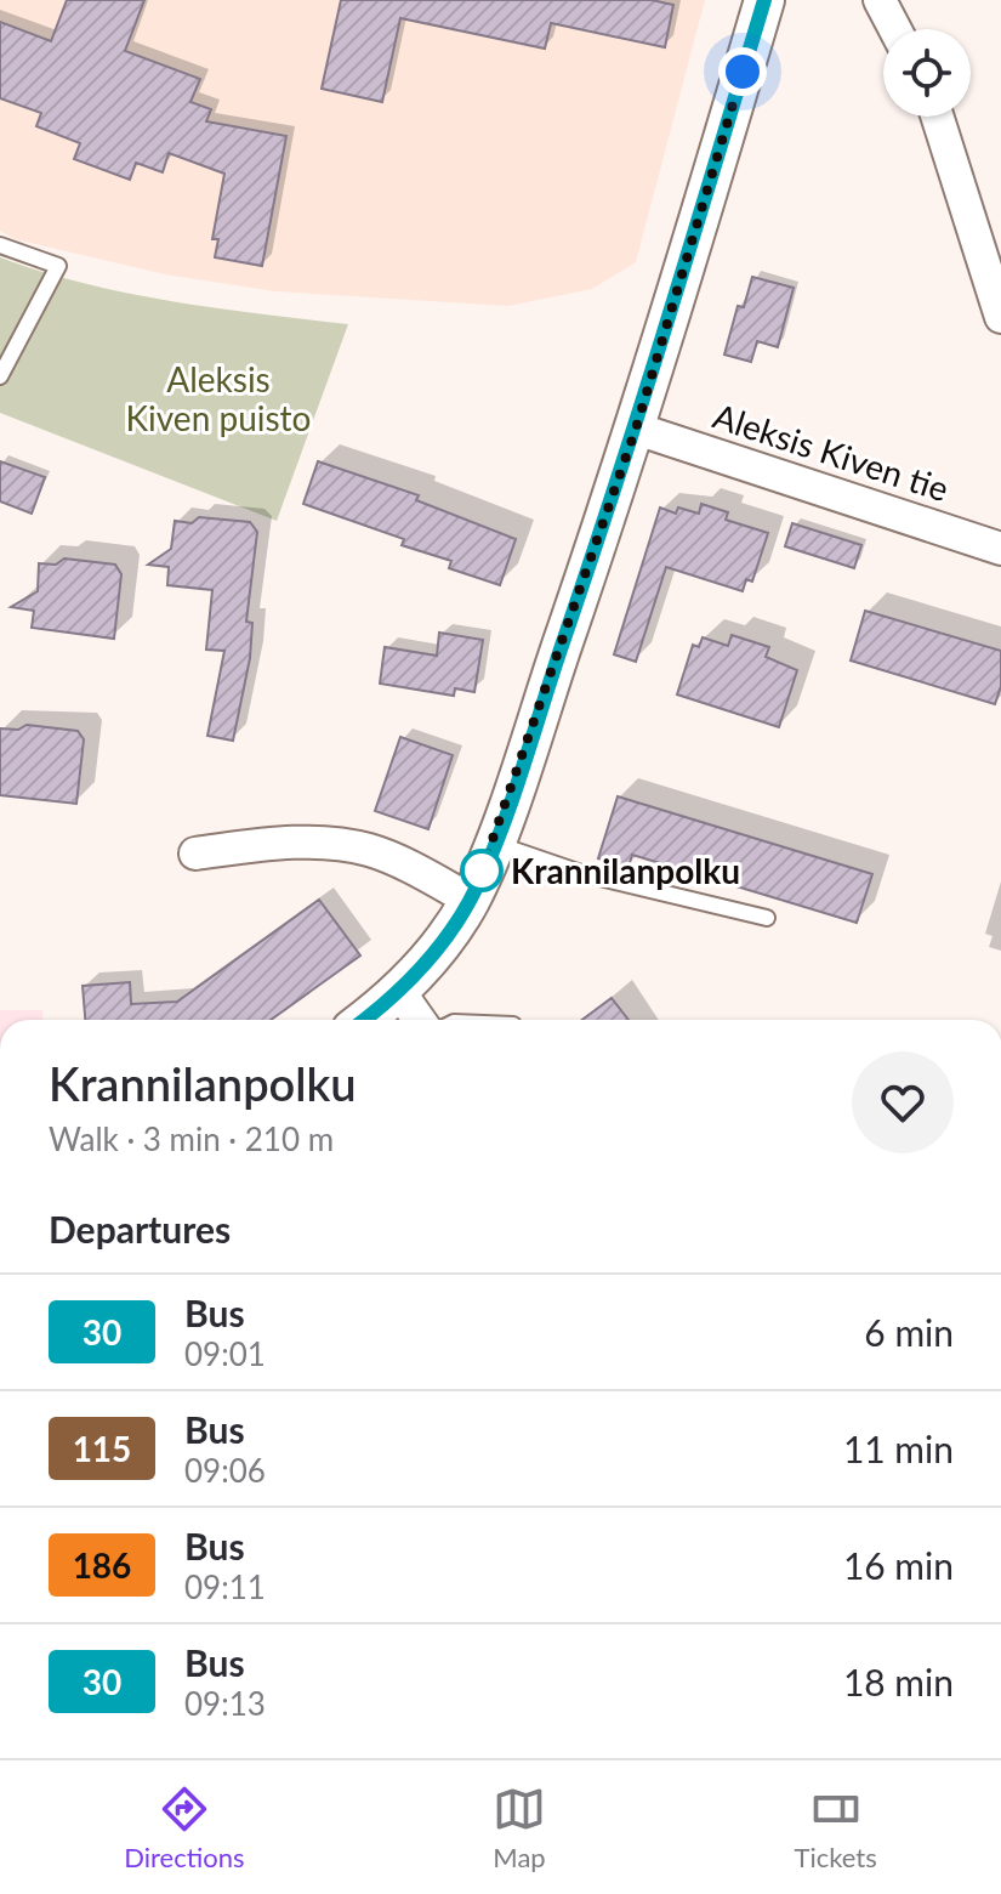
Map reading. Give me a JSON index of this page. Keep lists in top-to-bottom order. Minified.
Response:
{"streets":{"street":["Aleksis Kiven tie"]},"parks":["Aleksis Kiven puisto"],"places":["Krannilanpolku"],"lines":["bus line 30"],"page":{"heading":[["Krannilanpolku","Walk · 3 min · 210 m"],"Departures"],"list":[{"mark":"30","name":"Bus","note":"09:01","value":"6 min"},{"mark":"115","name":"Bus","note":"09:06","value":"11 min"},{"mark":"186","name":"Bus","note":"09:11","value":"16 min"},{"mark":"30","name":"Bus","note":"09:13","value":"18 min"}],"tabs":["Directions","Map","Tickets"]}}
